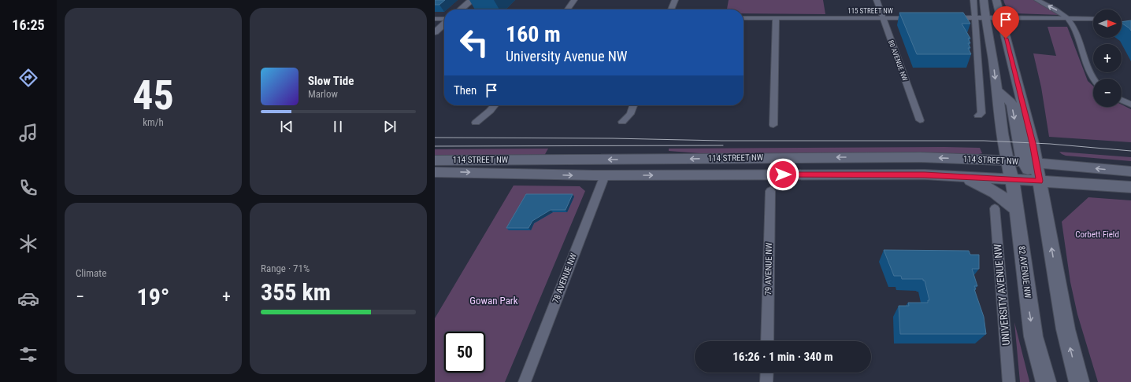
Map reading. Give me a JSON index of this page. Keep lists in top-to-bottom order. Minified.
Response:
{"streets":{"main road":["114 STREET NW","82 AVENUE NW"],"street":["115 STREET NW","80 AVENUE NW","79 AVENUE NW","78 AVENUE NW","UNIVERSITY AVENUE NW"]},"crossings":[["115 STREET NW","80 AVENUE NW"],["114 STREET NW","82 AVENUE NW"],["114 STREET NW","78 AVENUE NW"]],"parks":["Corbett Field","Gowan Park"],"north":"right","page":{"tabs":"16:25","tile":[["45","km/h"],"Climate",["Range · 71%","355 km"]],"map_buttons":["+","−"],"turn":["160 m","University Avenue NW"],"song":["Slow Tide","Marlow"],"then":"Then","heat":["−","19°","+"],"limit":"50","trip":"16:26 · 1 min · 340 m"}}
